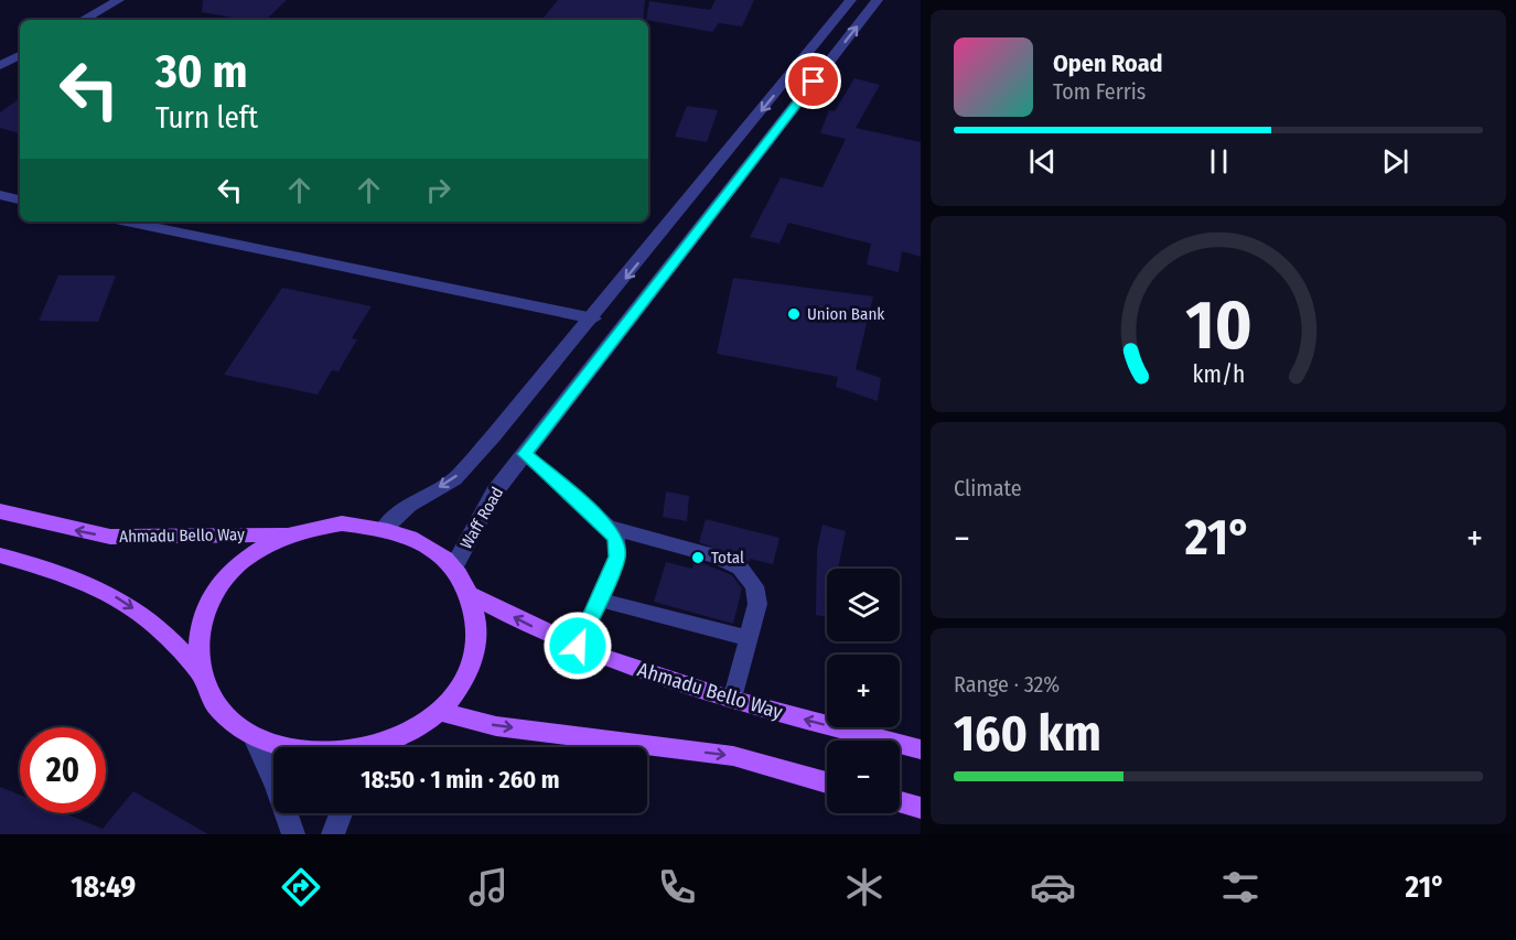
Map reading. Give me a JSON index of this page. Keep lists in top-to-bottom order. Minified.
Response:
{"streets":{"main road":["Ahmadu Bello Way"],"street":["Waff Road"]},"places":["Union Bank","Total"],"page":{"turn":["30 m","Turn left"],"song":["Open Road","Tom Ferris"],"tile":["Climate",["Range · 32%","160 km"]],"heat":["−","21°","+"],"map_buttons":["+","−"],"limit":"20","trip":"18:50 · 1 min · 260 m","tabs":["18:49","21°"],"gauge":["10","km/h"]}}
